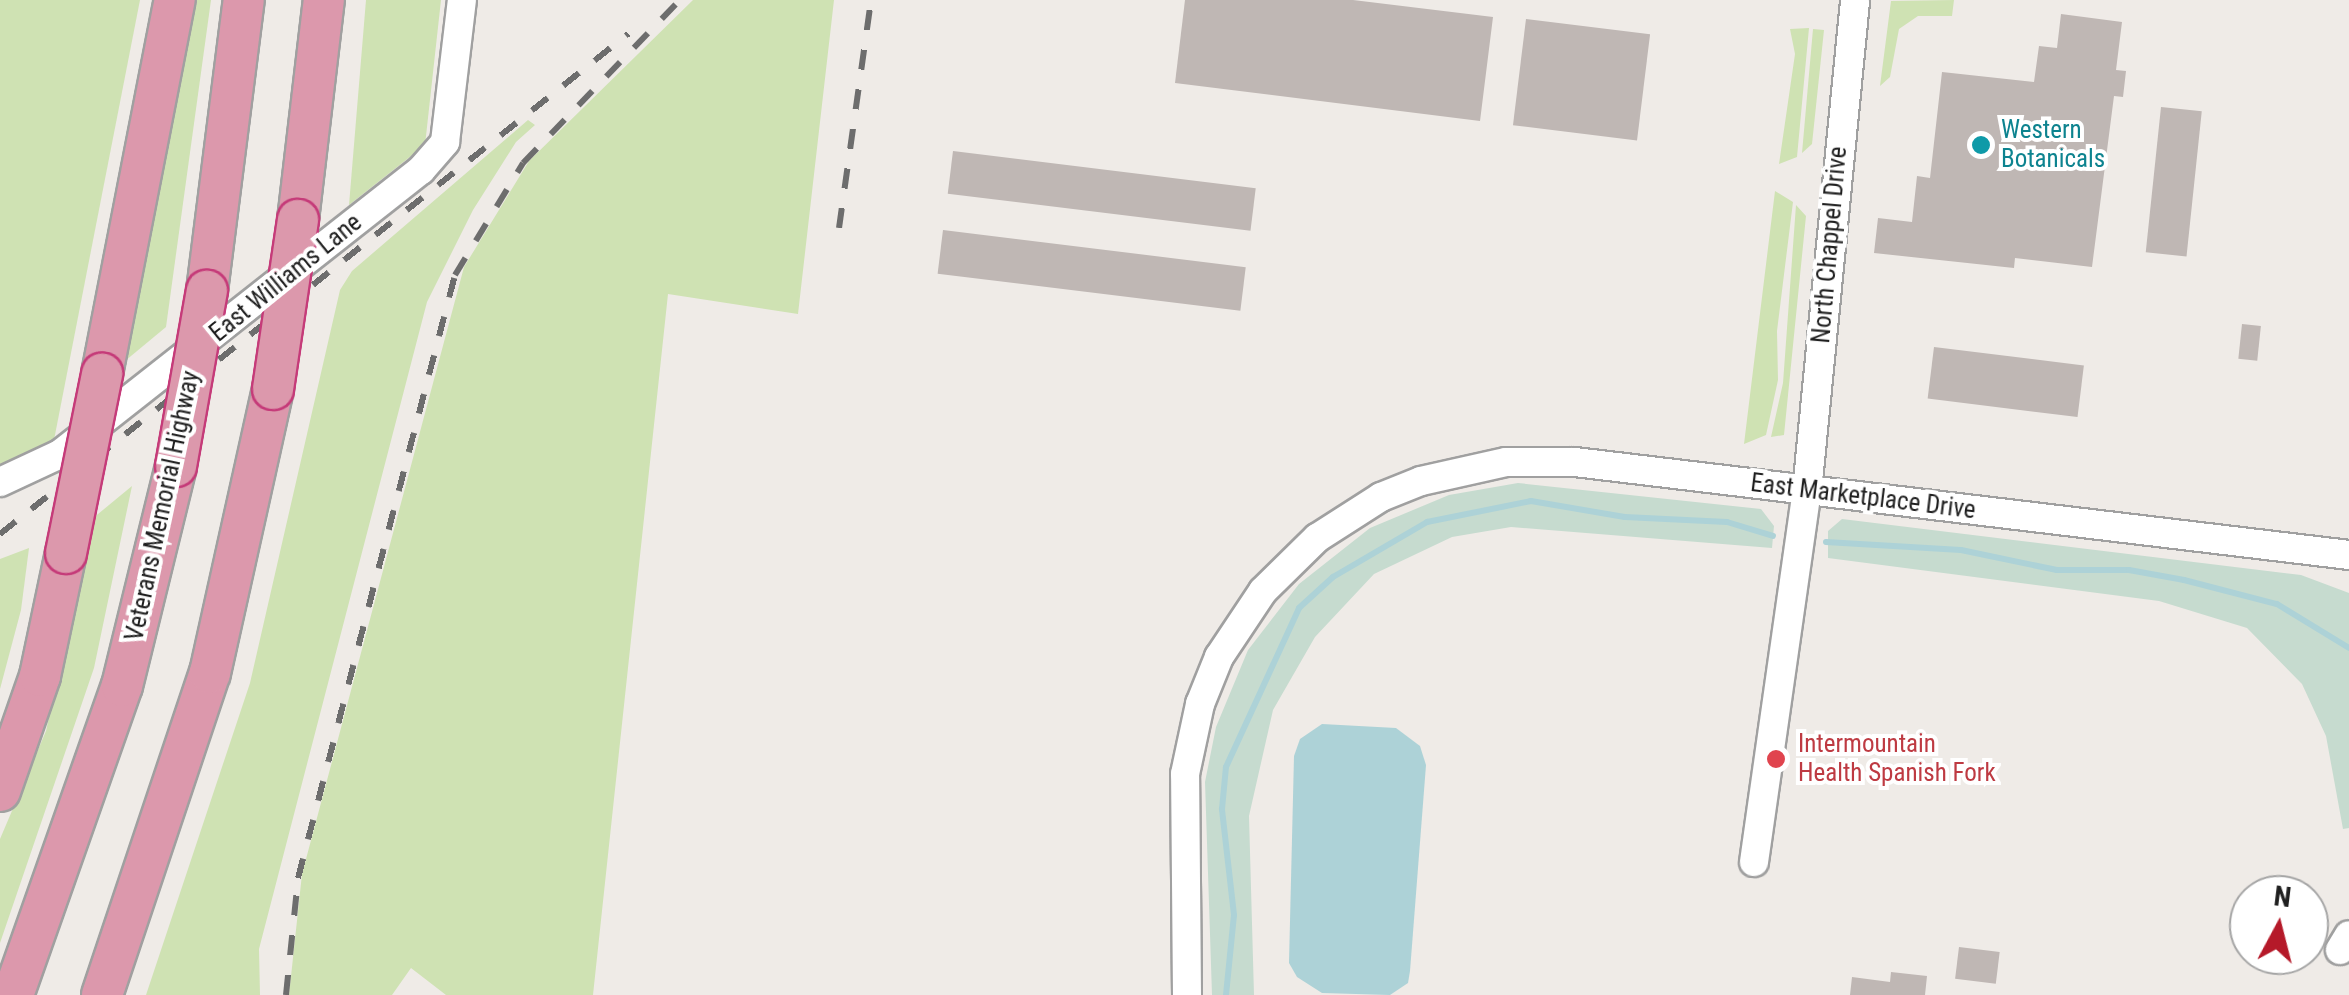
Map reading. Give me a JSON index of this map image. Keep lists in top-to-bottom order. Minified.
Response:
{"streets":{"highway":["Veterans Memorial Highway"],"street":["North Chappel Drive","East Williams Lane","East Marketplace Drive"]},"crossings":[["North Chappel Drive","East Marketplace Drive"]],"places":["Western Botanicals","Intermountain Health Spanish Fork"],"north":"top"}
